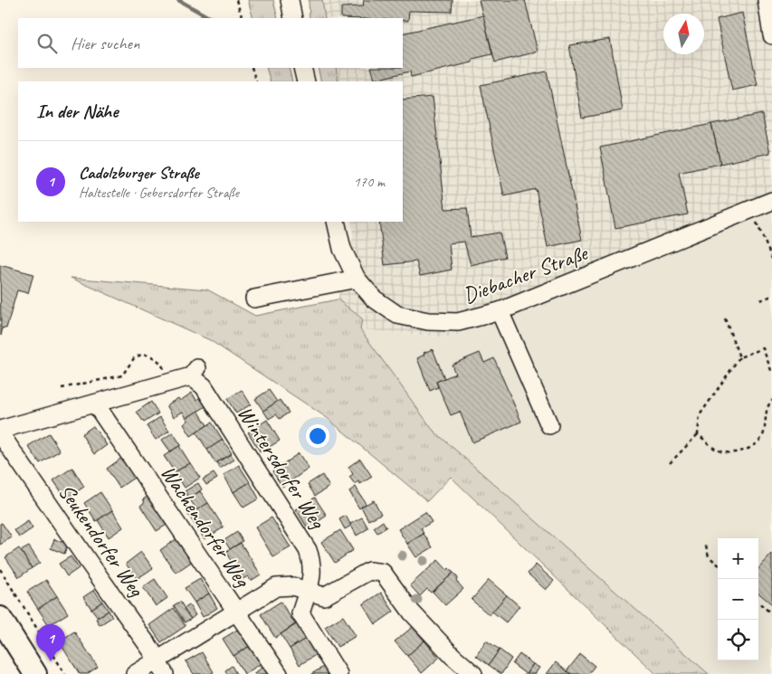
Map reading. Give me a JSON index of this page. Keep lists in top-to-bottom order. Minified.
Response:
{"streets":{"street":["Diebacher Straße","Wintersdorfer Weg","Wachendorfer Weg","Seukendorfer Weg"]},"north":"top","page":{"search":"Hier suchen","heading":"In der Nähe","list":[{"mark":"1","name":"Cadolzburger Straße","note":"Haltestelle · Gebersdorfer Straße","value":"170 m"}],"map_buttons":["+","−"],"pins":"1"}}
